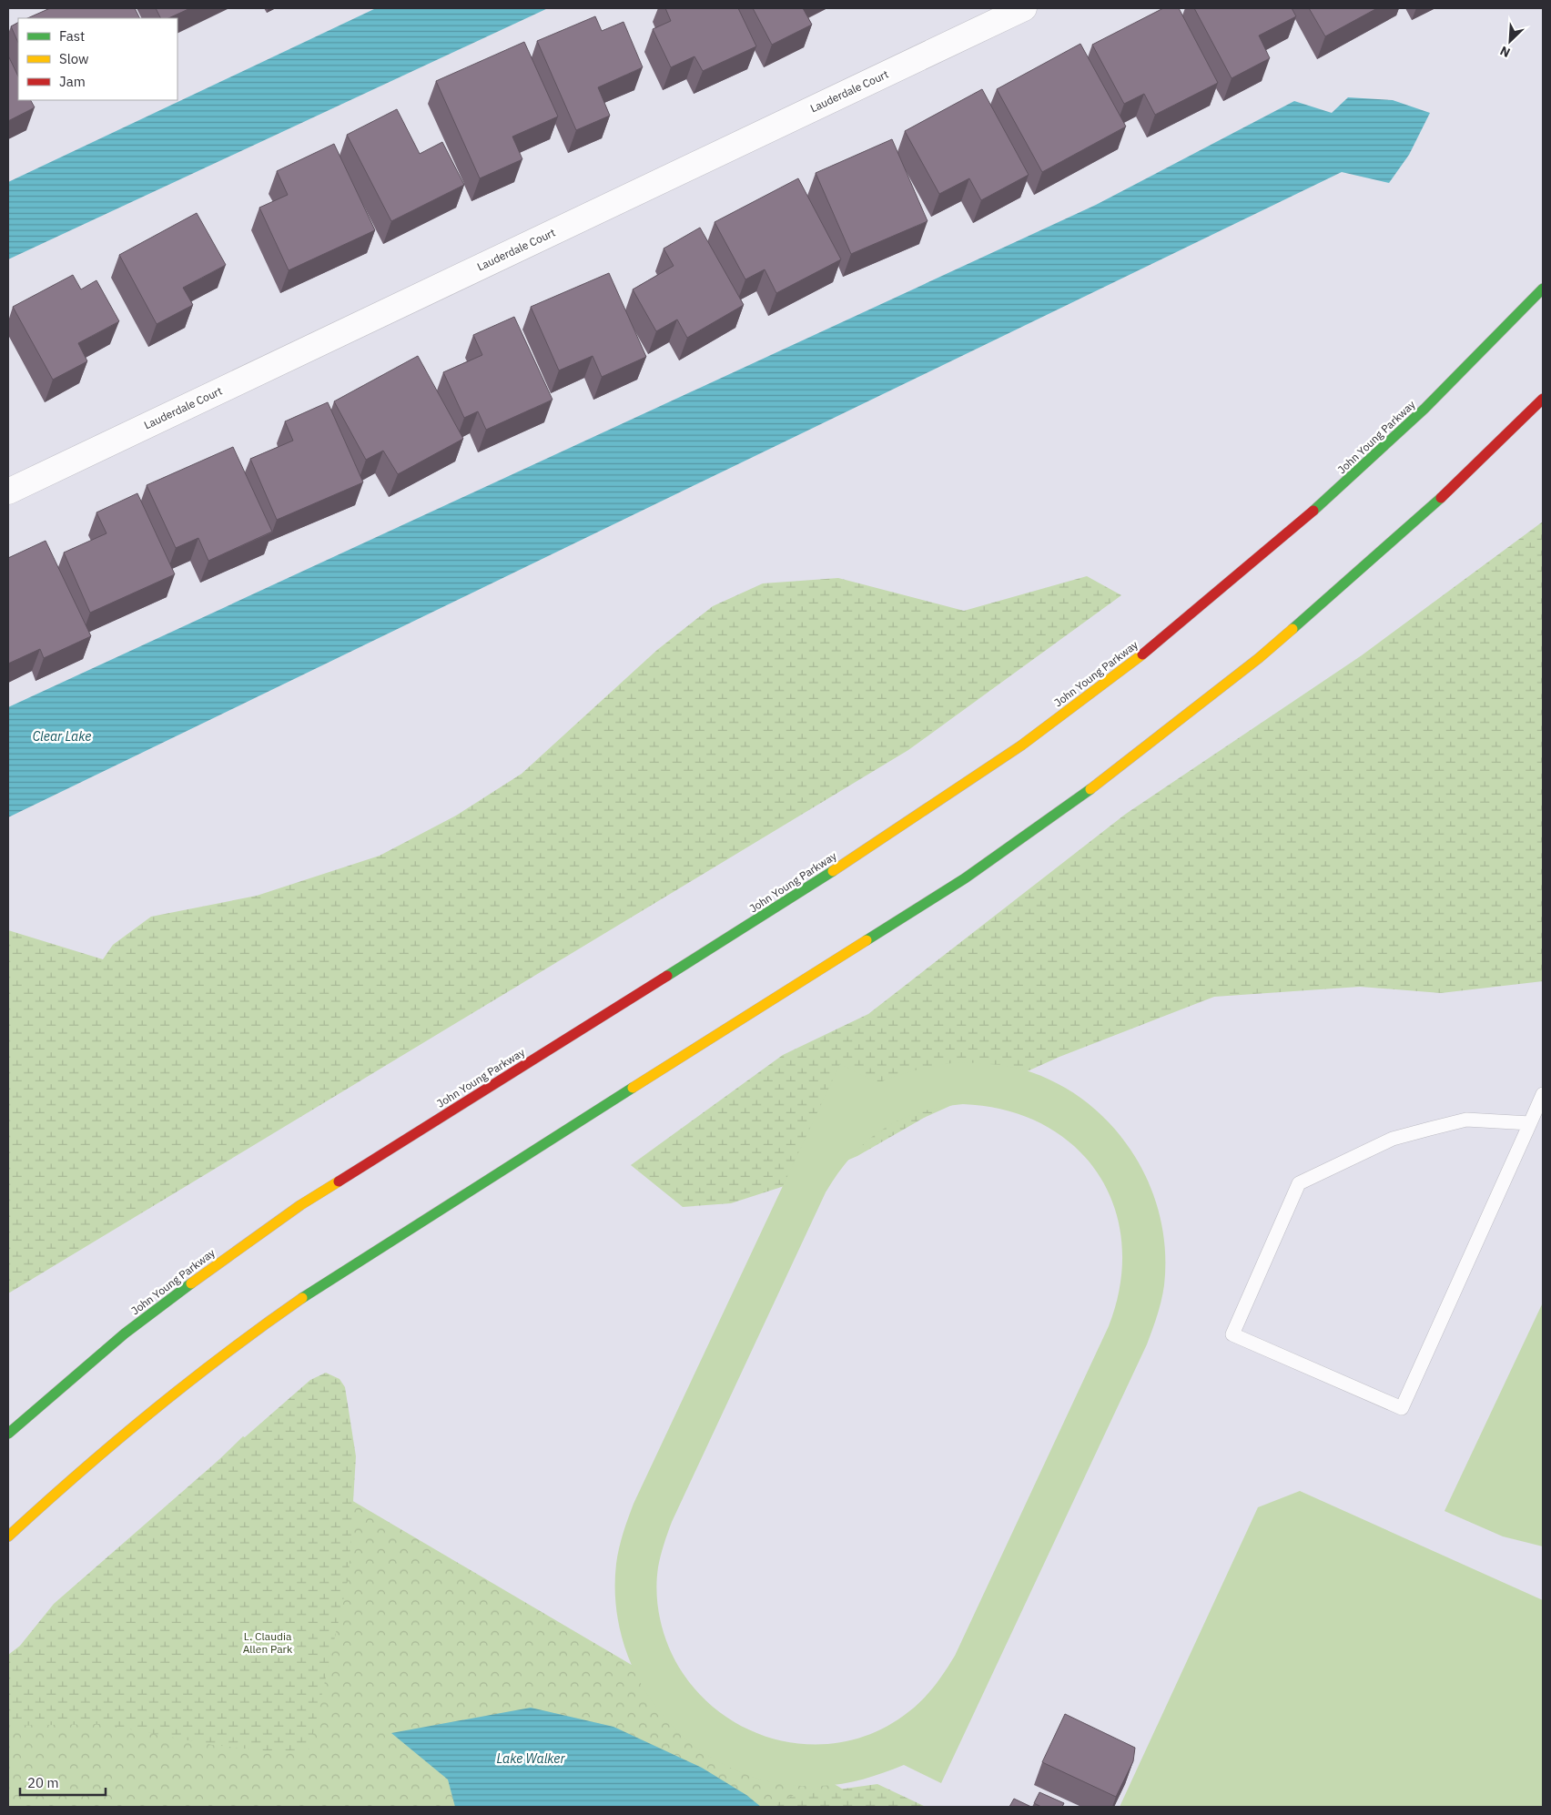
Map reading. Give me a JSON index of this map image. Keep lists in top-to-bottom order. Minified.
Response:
{"streets":{"main road":["John Young Parkway"],"street":["Lauderdale Court"]},"water":["Clear Lake","Lake Walker"],"parks":["L. Claudia Allen Park"],"legend":["Fast","Slow","Jam"],"scale_bar":"20 m","north":"bottom left"}
